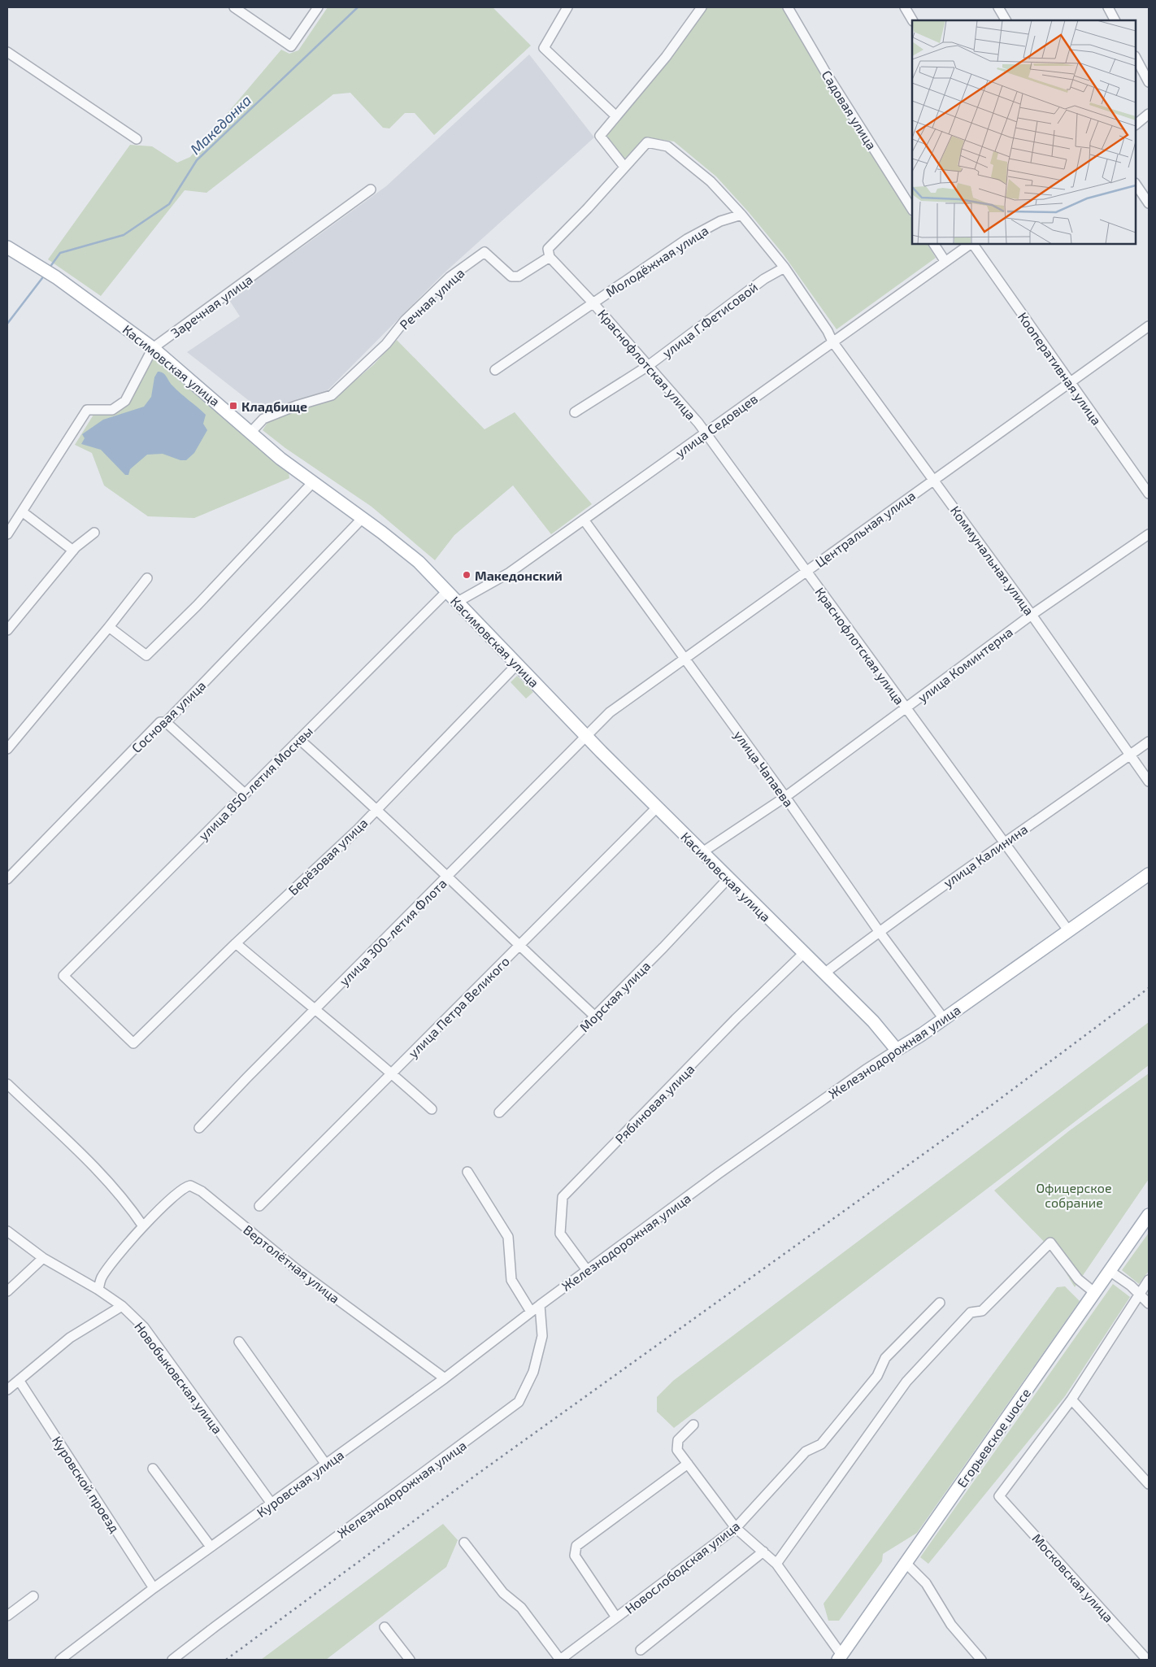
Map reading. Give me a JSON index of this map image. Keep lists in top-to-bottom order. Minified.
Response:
{"streets":{"main road":["Касимовская улица","Железнодорожная улица","Егорьевское шоссе"],"street":["Садовая улица","Молодёжная улица","Речная улица","Заречная улица","улица Г.Фетисовой","Краснофлотская улица","Кооперативная улица","улица Седовцев","Центральная улица","Коммунальная улица","улица Коминтерна","Сосновая улица","улица Чапаева","улица 850-летия Москвы","улица Калинина","Берёзовая улица","улица 300-летия Флота","Морская улица","улица Петра Великого","Рябиновая улица","Вертолётная улица","Новобыковская улица","Куровская улица","Куровской проезд","Новослободская улица","Московская улица"]},"crossings":[["Молодёжная улица","Краснофлотская улица"],["Молодёжная улица","Коммунальная улица"],["Речная улица","Краснофлотская улица"],["Речная улица","Касимовская улица"],["Заречная улица","Касимовская улица"],["улица Г.Фетисовой","Краснофлотская улица"],["улица Г.Фетисовой","Коммунальная улица"],["Краснофлотская улица","улица Седовцев"],["Краснофлотская улица","Центральная улица"],["Краснофлотская улица","улица Коминтерна"],["Краснофлотская улица","улица Калинина"],["Краснофлотская улица","Железнодорожная улица"],["Касимовская улица","улица Седовцев"],["Касимовская улица","Центральная улица"],["Касимовская улица","улица Коминтерна"],["Касимовская улица","Сосновая улица"],["Касимовская улица","улица 850-летия Москвы"],["Касимовская улица","улица Калинина"],["Касимовская улица","Берёзовая улица"],["Касимовская улица","улица 300-летия Флота"],["Касимовская улица","Морская улица"],["Касимовская улица","улица Петра Великого"],["Касимовская улица","Железнодорожная улица"],["Касимовская улица","Рябиновая улица"],["Кооперативная улица","Центральная улица"],["улица Седовцев","Коммунальная улица"],["улица Седовцев","улица Чапаева"],["Центральная улица","Коммунальная улица"],["Центральная улица","улица Чапаева"],["Центральная улица","улица 300-летия Флота"],["Коммунальная улица","улица Коминтерна"],["Коммунальная улица","улица Калинина"],["улица Коминтерна","улица Чапаева"],["улица Чапаева","улица Калинина"],["улица Чапаева","Железнодорожная улица"],["улица 850-летия Москвы","Берёзовая улица"],["Железнодорожная улица","Рябиновая улица"],["Железнодорожная улица","Куровская улица"],["Вертолётная улица","Новобыковская улица"],["Вертолётная улица","Куровская улица"],["Новобыковская улица","Куровская улица"],["Куровская улица","Куровской проезд"]],"water":["Македонка"],"parks":["Офицерское собрание"],"places":{"transit":["Кладбище"],"other":["Македонский"]}}
